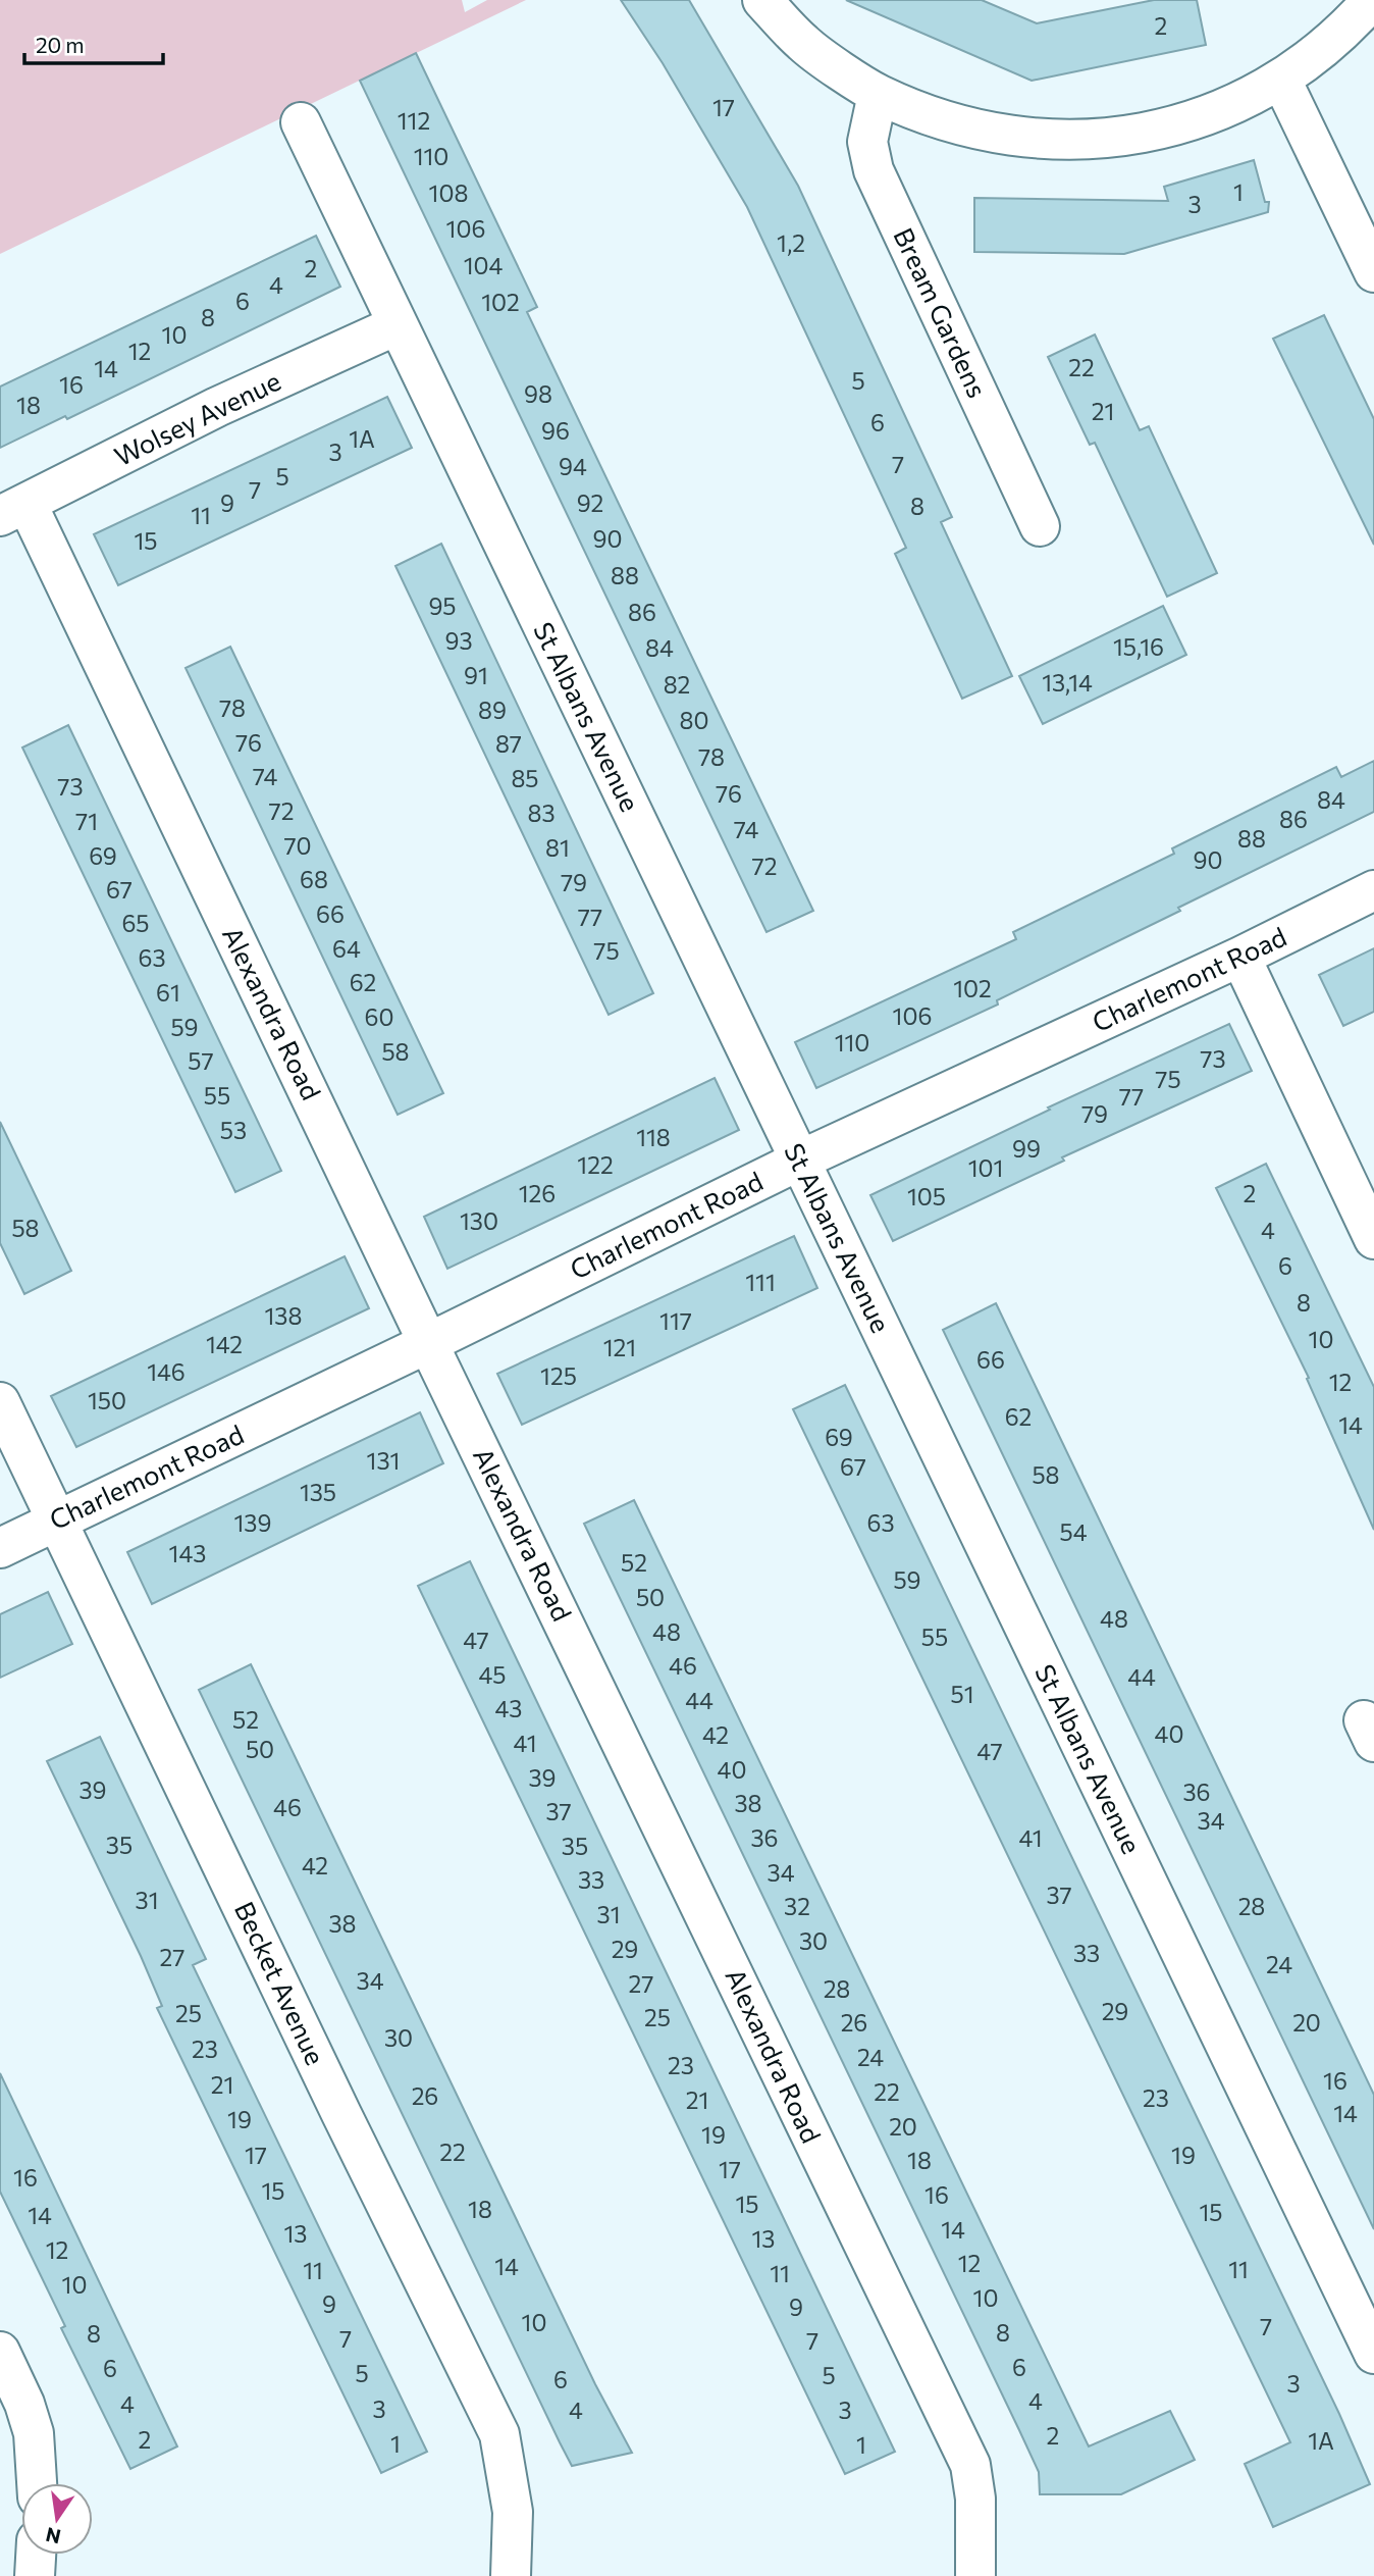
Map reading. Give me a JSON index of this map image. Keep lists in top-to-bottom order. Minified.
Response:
{"streets":{"street":["Bream Gardens","Wolsey Avenue","St Albans Avenue","Charlemont Road","Alexandra Road","Becket Avenue"]},"crossings":[["Wolsey Avenue","St Albans Avenue"],["Wolsey Avenue","Alexandra Road"],["St Albans Avenue","Charlemont Road"],["Charlemont Road","Alexandra Road"],["Charlemont Road","Becket Avenue"]],"house_numbers":["2","17","112","110","1","108","3","106","1,2","104","2","4","6","102","8","10","12","22","14","5","16","98","18","21","6","96","1A","3","7","94","5","7","9","92","8","11","90","15","88","95","86","93","15,16","84","91","13,14","82","78","89","80","76","87","78","74","85","73","76","84","72","83","86","71","74","88","70","81","69","90","72","68","79","67","66","77","65","64","75","63","62","102","61","106","60","59","110","58","73","57","75","55","77","79","53","118","99","122","101","126","2","105","130","58","4","6","111","8","138","117","10","142","121","66","146","125","12","150","62","14","69","131","67","58","135","139","63","54","143","52","59","50","48","48","55","47","46","45","44","51","44","43","52","40","42","41","50","47","40","39","39","36","38","46","37","34","36","41","35","35","42","34","33","37","31","32","28","31","38","30","29","33","27","24","34","27","28","29","25","25","26","20","30","23","24","23","16","21","22","26","23","21","14","19","20","19","22","17","19","18","17","16","15","16","15","18","15","14","14","13","13","12","12","14","11","11","11","10","10","9","9","10","7","8","8","7","7","6","6","5","5","6","3","4","4","3","4","3","2","2","1A","1","1"],"scale_bar":"20 m","north":"bottom"}
